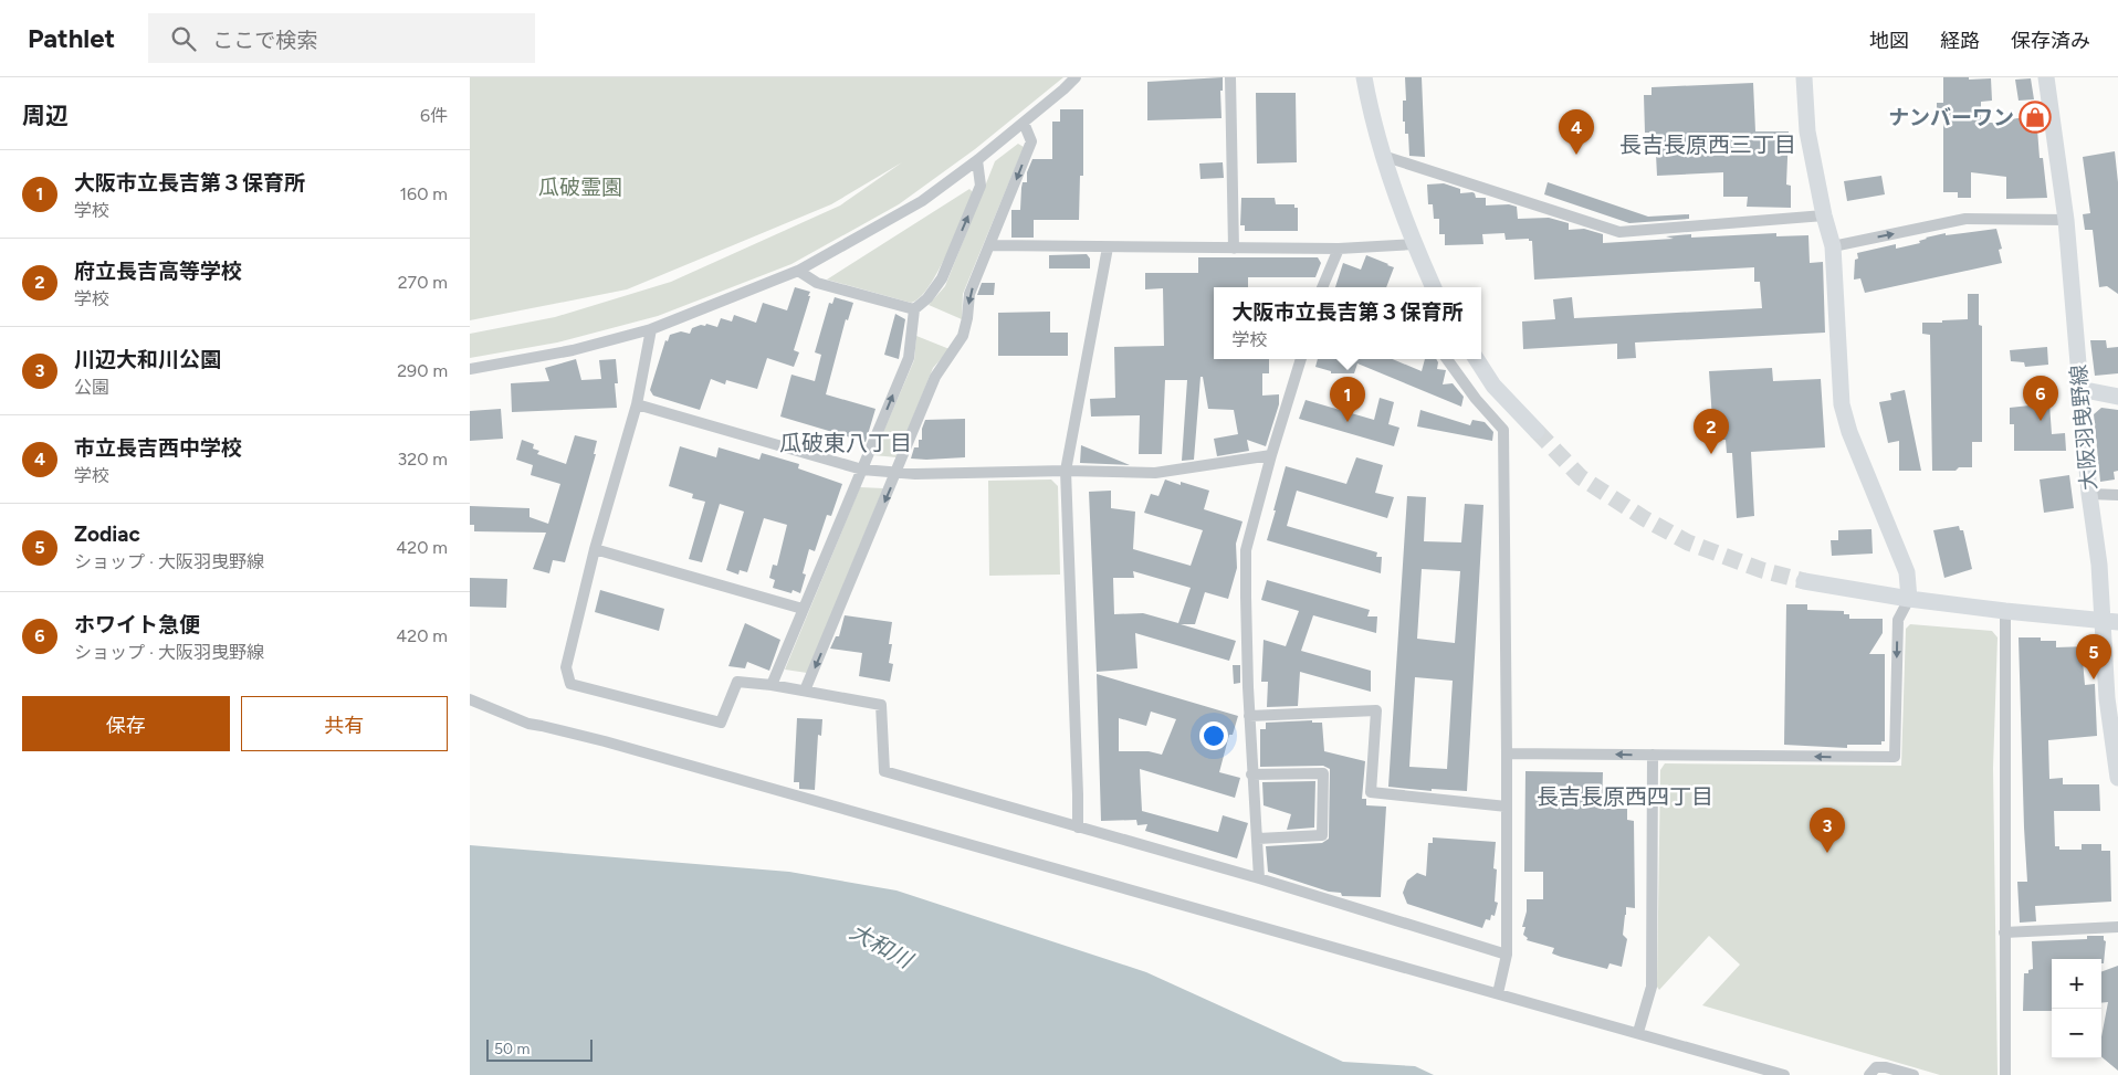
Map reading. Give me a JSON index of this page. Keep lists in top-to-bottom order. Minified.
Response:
{"streets":{"street":["大阪羽曳野線"]},"districts":["長吉長原西三丁目","瓜破東八丁目","長吉長原西四丁目"],"water":["大和川"],"parks":["瓜破霊園"],"places":{"shop":["ナンバーワン"]},"scale_bar":"50 m","page":{"header":"Pathlet","search":"ここで検索","nav":["地図","経路","保存済み"],"heading":["周辺","6件"],"pins":["4","6","1","2","5","3"],"list":[{"mark":"1","name":"大阪市立長吉第３保育所","note":"学校","value":"160 m"},{"mark":"2","name":"府立長吉高等学校","note":"学校","value":"270 m"},{"mark":"3","name":"川辺大和川公園","note":"公園","value":"290 m"},{"mark":"4","name":"市立長吉西中学校","note":"学校","value":"320 m"},{"mark":"5","name":"Zodiac","note":"ショップ · 大阪羽曳野線","value":"420 m"},{"mark":"6","name":"ホワイト急便","note":"ショップ · 大阪羽曳野線","value":"420 m"}],"popup":["大阪市立長吉第３保育所","学校"],"buttons":["保存","共有"],"map_buttons":["+","−"],"scale":"50 m"}}
